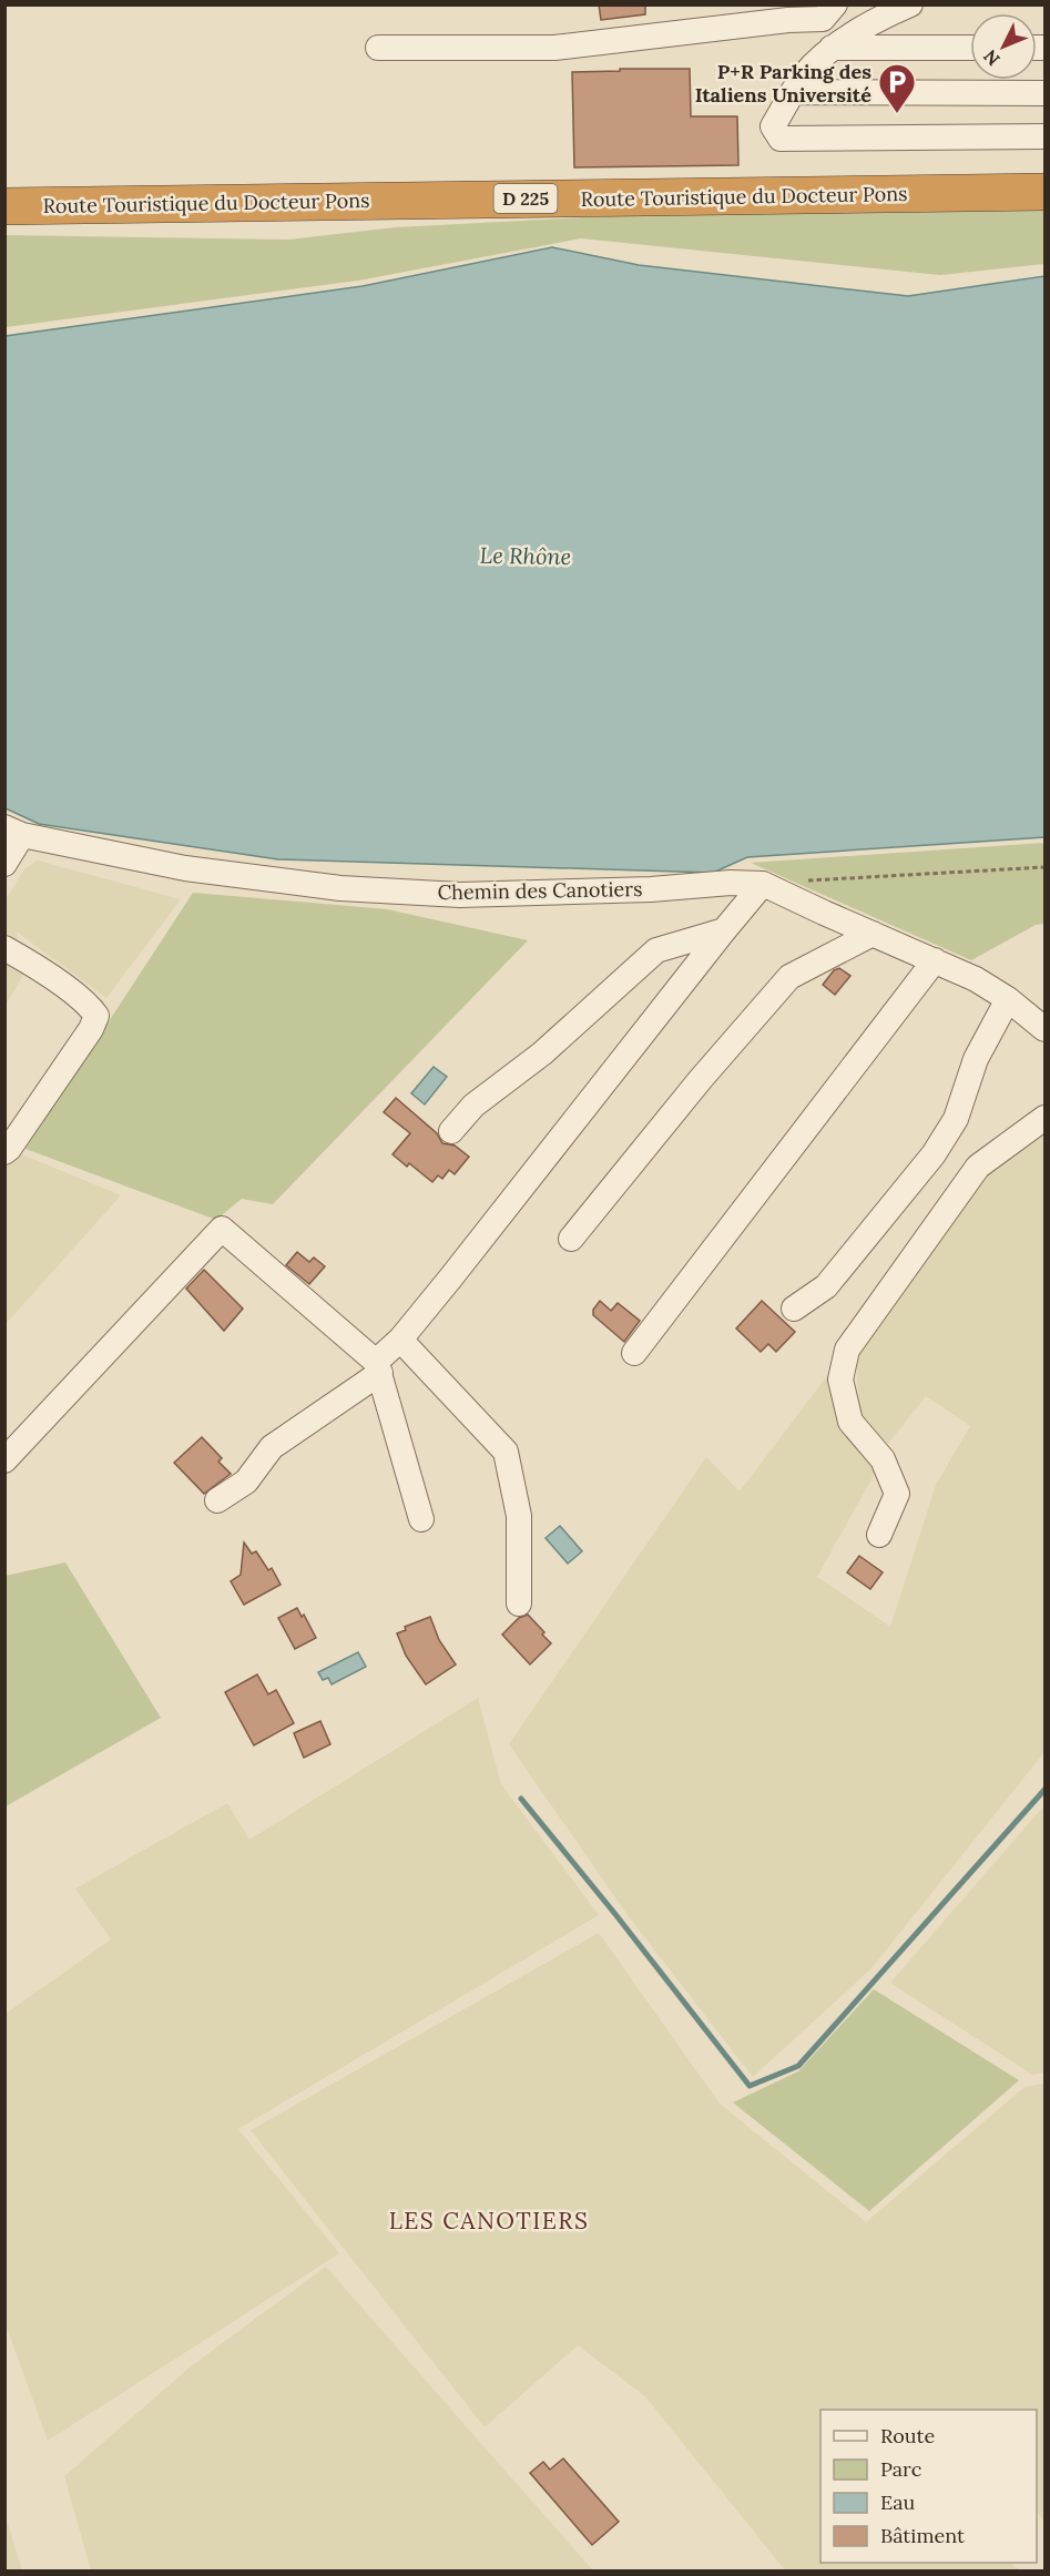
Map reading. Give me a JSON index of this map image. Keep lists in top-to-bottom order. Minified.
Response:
{"streets":{"highway":["Route Touristique du Docteur Pons","D 225"],"street":["Chemin des Canotiers"]},"districts":["LES CANOTIERS"],"water":["Le Rhône"],"places":{"parking":["P+R Parking des Italiens Université"]},"legend":["Route","Parc","Eau","Bâtiment"],"north":"bottom left"}
